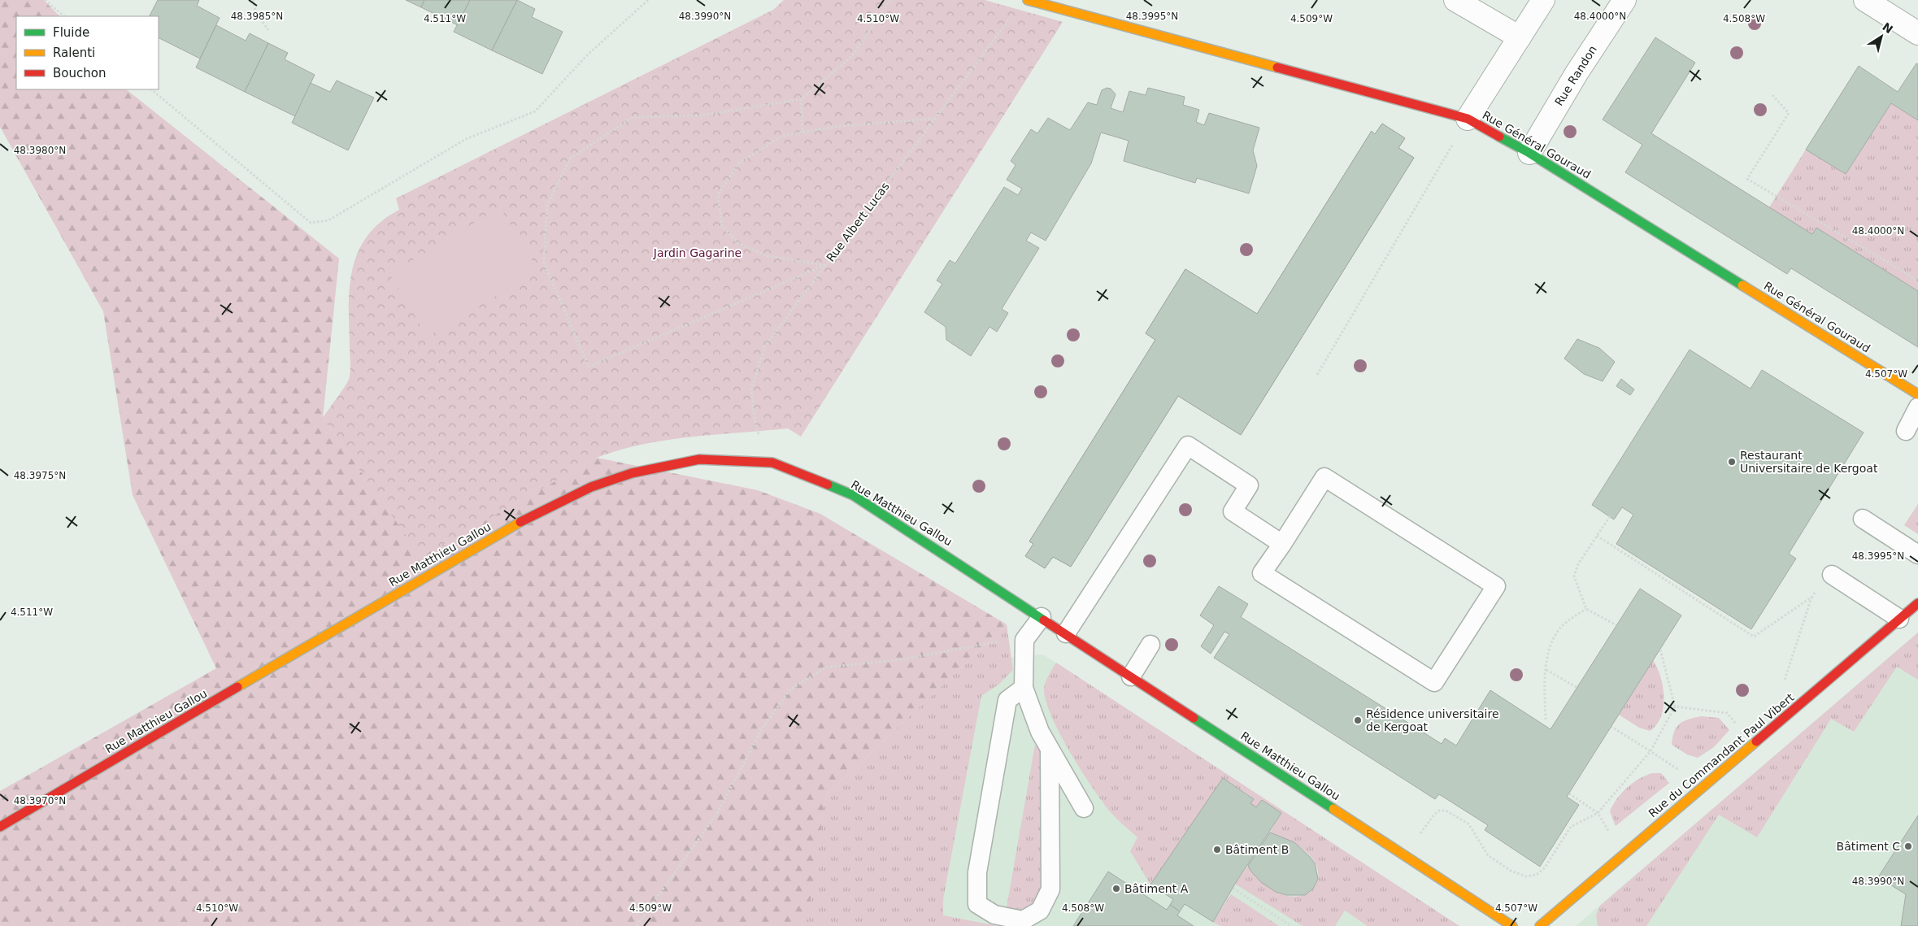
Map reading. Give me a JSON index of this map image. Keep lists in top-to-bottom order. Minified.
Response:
{"streets":{"street":["Rue Randon","Rue Général Gouraud","Rue Matthieu Gallou","Rue du Commandant Paul Vibert"],"path":["Rue Albert Lucas"]},"crossings":[["Rue Randon","Rue Général Gouraud"],["Rue Albert Lucas","Rue Matthieu Gallou"]],"parks":["Jardin Gagarine"],"places":["Restaurant Universitaire de Kergoat","Résidence universitaire de Kergoat","Bâtiment C","Bâtiment B","Bâtiment A"],"legend":["Fluide","Ralenti","Bouchon"],"north":"top right","coordinates":["48.3985°N","48.3990°N","48.3995°N","48.4000°N","4.511°W","4.509°W","4.508°W","4.510°W","48.3980°N","4.507°W","48.3975°N","48.3970°N"]}
